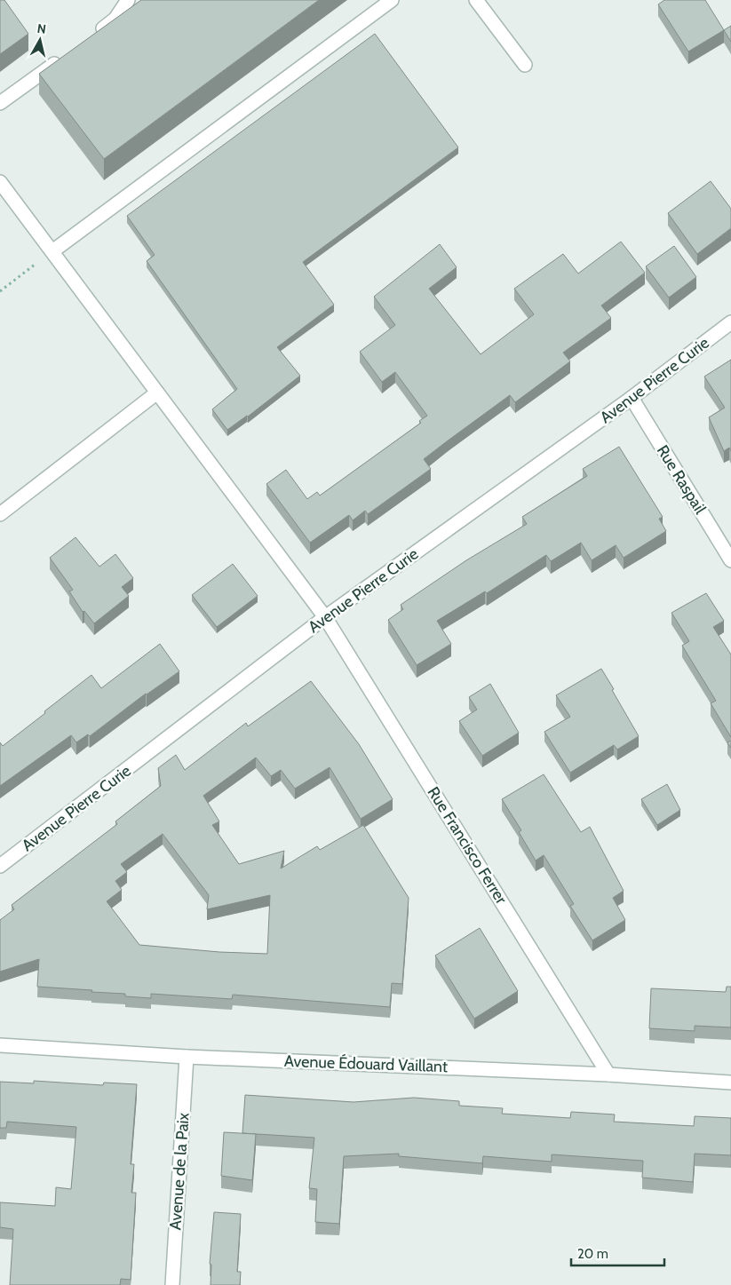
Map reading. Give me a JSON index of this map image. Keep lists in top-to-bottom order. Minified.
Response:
{"streets":{"street":["Avenue Pierre Curie","Rue Raspail","Rue Francisco Ferrer","Avenue Édouard Vaillant","Avenue de la Paix"]},"crossings":[["Avenue Pierre Curie","Rue Raspail"],["Avenue Pierre Curie","Rue Francisco Ferrer"],["Rue Francisco Ferrer","Avenue Édouard Vaillant"],["Avenue Édouard Vaillant","Avenue de la Paix"]],"scale_bar":"20 m","north":"top"}
